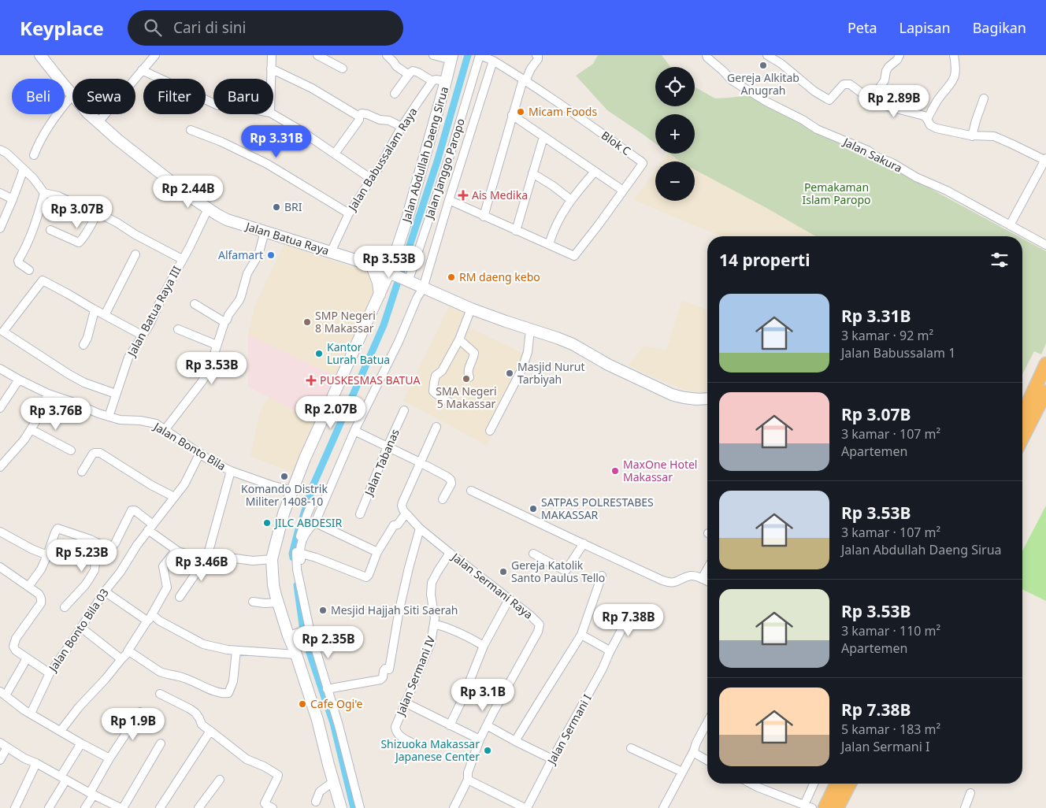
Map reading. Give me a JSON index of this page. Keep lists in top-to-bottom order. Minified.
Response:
{"streets":{"main road":["Jalan Abdullah Daeng Sirua","Jalan Batua Raya"],"street":["Blok C","Jalan Sakura","Jalan Babussalam Raya","Jalan Janggo Paropo","Jalan Batua Raya III","Jalan Bonto Bila","Jalan Tabanas","Jalan Sermani Raya","Jalan Bonto Bila 03","Jalan Sermani IV","Jalan Sermani I"]},"crossings":[["Jalan Abdullah Daeng Sirua","Jalan Batua Raya"],["Jalan Abdullah Daeng Sirua","Jalan Bonto Bila"],["Jalan Babussalam Raya","Jalan Batua Raya"],["Jalan Janggo Paropo","Jalan Batua Raya"],["Jalan Batua Raya","Jalan Batua Raya III"],["Jalan Batua Raya III","Jalan Bonto Bila"],["Jalan Bonto Bila","Jalan Bonto Bila 03"],["Jalan Sermani Raya","Jalan Sermani IV"],["Jalan Sermani Raya","Jalan Sermani I"]],"parks":["Pemakaman Islam Paropo"],"places":{"other":["Gereja Alkitab Anugrah","Micam Foods","BRI","Alfamart","RM daeng kebo","SMP Negeri 8 Makassar","Kantor Lurah Batua","Masjid Nurut Tarbiyah","SMA Negeri 5 Makassar","MaxOne Hotel Makassar","Komando Distrik Militer 1408-10","SATPAS POLRESTABES MAKASSAR","JILC ABDESIR","Gereja Katolik Santo Paulus Tello","Mesjid Hajjah Siti Saerah","Cafe Ogi'e","Shizuoka Makassar Japanese Center"],"health":["Ais Medika","PUSKESMAS BATUA"]},"page":{"header":"Keyplace","search":"Cari di sini","nav":["Peta","Lapisan","Bagikan"],"map_buttons":["+","−"],"chip":["Beli","Sewa","Filter","Baru"],"price":["Rp 2.89B","Rp 3.31B","Rp 2.44B","Rp 3.07B","Rp 3.53B","Rp 3.53B","Rp 2.07B","Rp 3.76B","Rp 5.23B","Rp 3.46B","Rp 7.38B","Rp 2.35B","Rp 3.1B","Rp 1.9B"],"heading":"14 properti","list":[{"name":"Rp 3.31B","note":"3 kamar · 92 m² · Jalan Babussalam 1"},{"name":"Rp 3.07B","note":"3 kamar · 107 m² · Apartemen"},{"name":"Rp 3.53B","note":"3 kamar · 107 m² · Jalan Abdullah Daeng Sirua"},{"name":"Rp 3.53B","note":"3 kamar · 110 m² · Apartemen"},{"name":"Rp 7.38B","note":"5 kamar · 183 m² · Jalan Sermani I"}]}}
